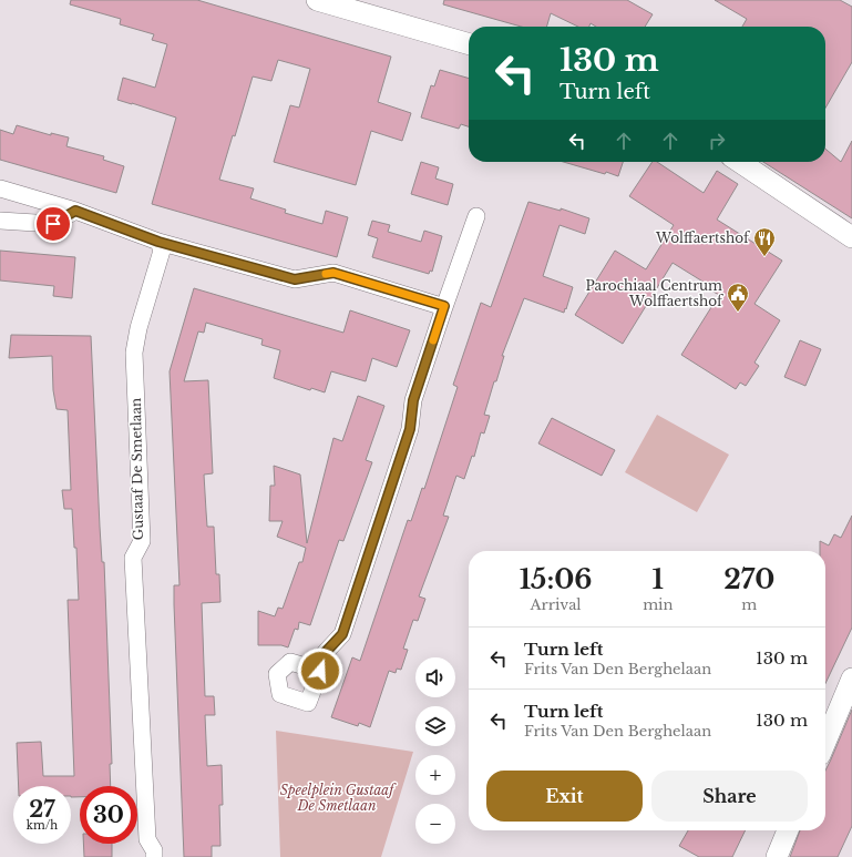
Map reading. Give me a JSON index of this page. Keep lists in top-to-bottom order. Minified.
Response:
{"streets":{"street":["Gustaaf De Smetlaan"]},"parks":["Speelplein Gustaaf De Smetlaan"],"places":{"restaurant":["Wolffaertshof"],"public building":["Parochiaal Centrum Wolffaertshof"]},"page":{"turn":["130 m","Turn left"],"eta":["15:06","Arrival","1","min","270","m"],"list":[{"name":"Turn left","note":"Frits Van Den Berghelaan","value":"130 m"},{"name":"Turn left","note":"Frits Van Den Berghelaan","value":"130 m"}],"map_buttons":["+","−"],"buttons":["Exit","Share"],"speed":"27 km/h","limit":"30"}}
